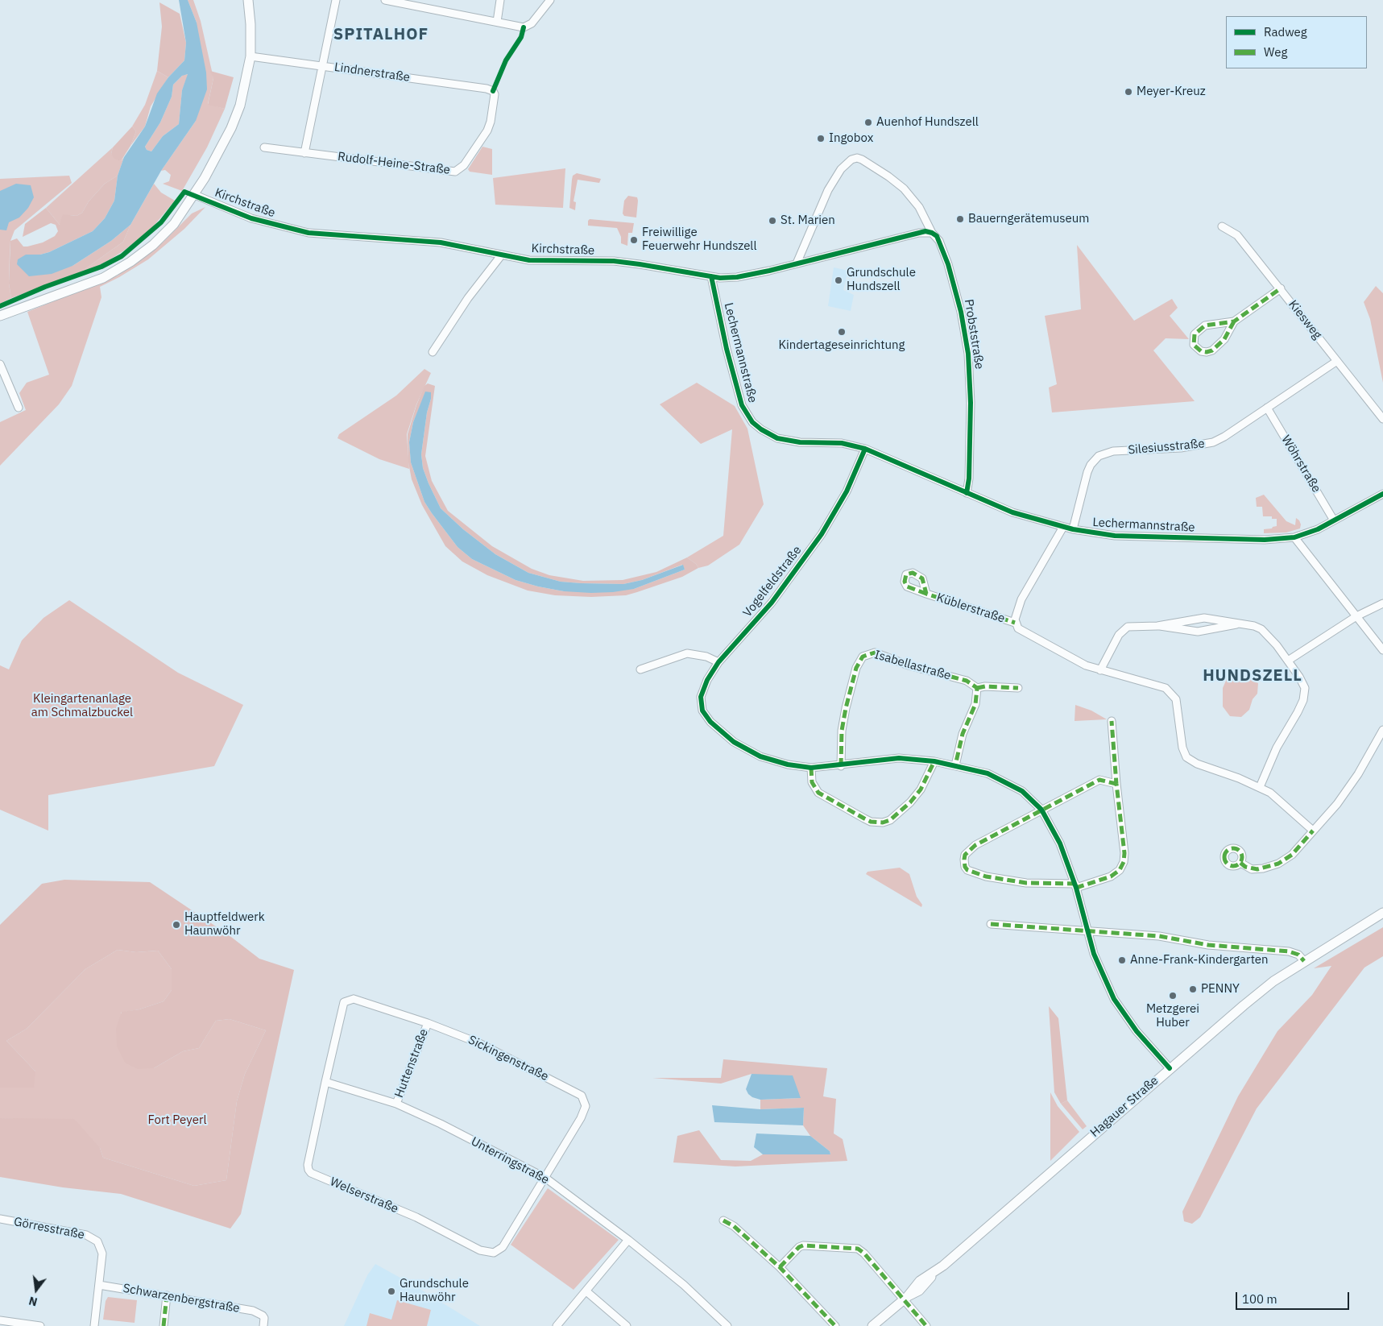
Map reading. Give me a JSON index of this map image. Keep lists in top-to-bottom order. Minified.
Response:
{"streets":{"street":["Lindnerstraße","Rudolf-Heine-Straße","Kirchstraße","Kiesweg","Probststraße","Lechermannstraße","Silesiusstraße","Wöhrstraße","Vogelfeldstraße","Küblerstraße","Isabellastraße","Sickingenstraße","Huttenstraße","Hagauer Straße","Unterringstraße","Welserstraße","Görresstraße","Schwarzenbergstraße"]},"crossings":[["Lindnerstraße","Rudolf-Heine-Straße"],["Kirchstraße","Probststraße"],["Kirchstraße","Lechermannstraße"],["Kiesweg","Silesiusstraße"],["Probststraße","Lechermannstraße"],["Lechermannstraße","Silesiusstraße"],["Lechermannstraße","Wöhrstraße"],["Lechermannstraße","Vogelfeldstraße"],["Silesiusstraße","Wöhrstraße"],["Sickingenstraße","Huttenstraße"],["Sickingenstraße","Unterringstraße"],["Sickingenstraße","Welserstraße"],["Huttenstraße","Unterringstraße"],["Unterringstraße","Welserstraße"],["Görresstraße","Schwarzenbergstraße"]],"districts":["SPITALHOF","HUNDSZELL"],"parks":["Kleingartenanlage am Schmalzbuckel","Fort Peyerl"],"places":["Meyer-Kreuz","Auenhof Hundszell","Ingobox","Bauerngerätemuseum","St. Marien","Freiwillige Feuerwehr Hundszell","Grundschule Hundszell","Kindertageseinrichtung","Hauptfeldwerk Haunwöhr","Anne-Frank-Kindergarten","PENNY","Metzgerei Huber","Grundschule Haunwöhr"],"legend":["Radweg","Weg"],"scale_bar":"100 m","north":"bottom"}
